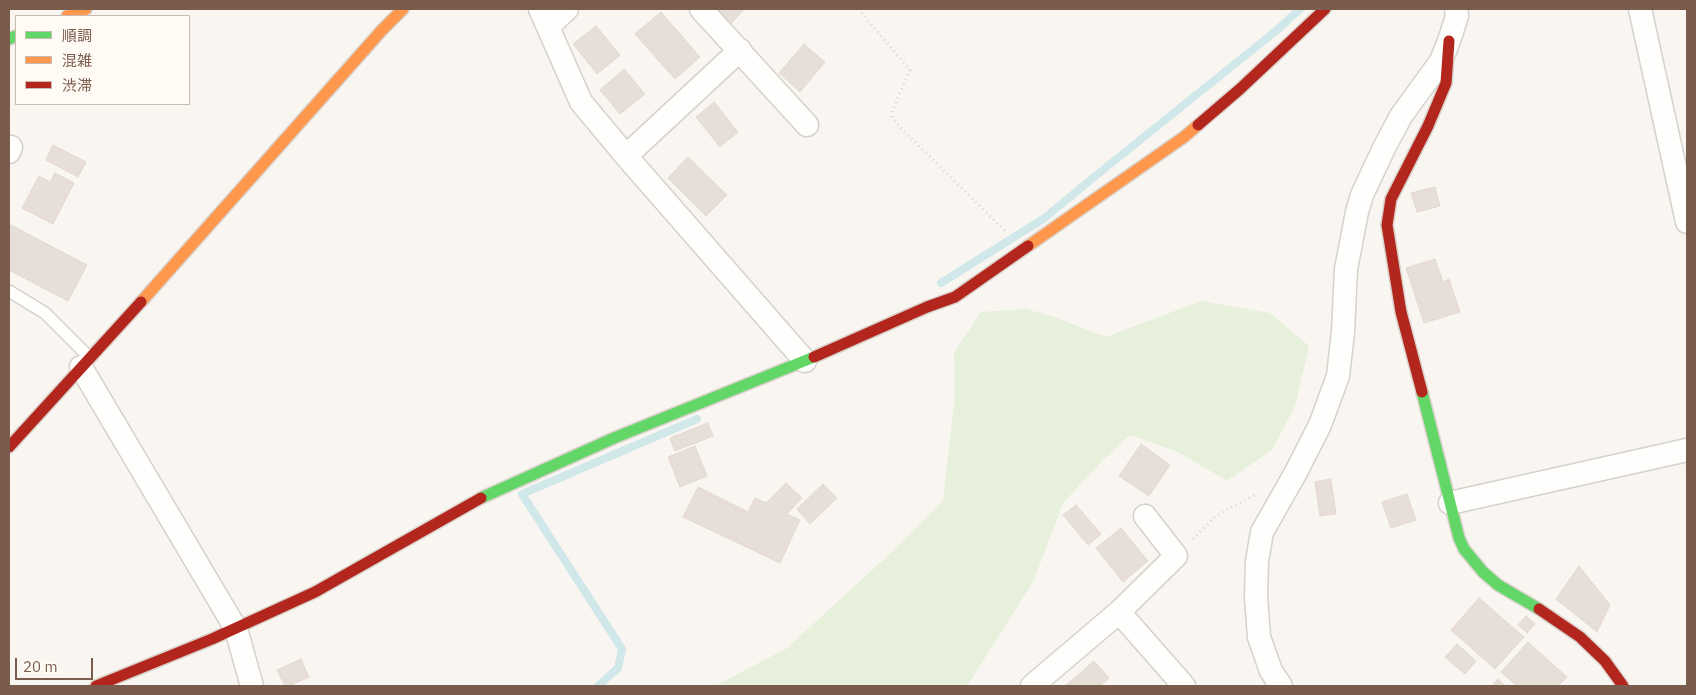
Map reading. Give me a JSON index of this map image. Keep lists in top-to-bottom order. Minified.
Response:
{"legend":["順調","混雑","渋滞"],"scale_bar":"20 m"}
